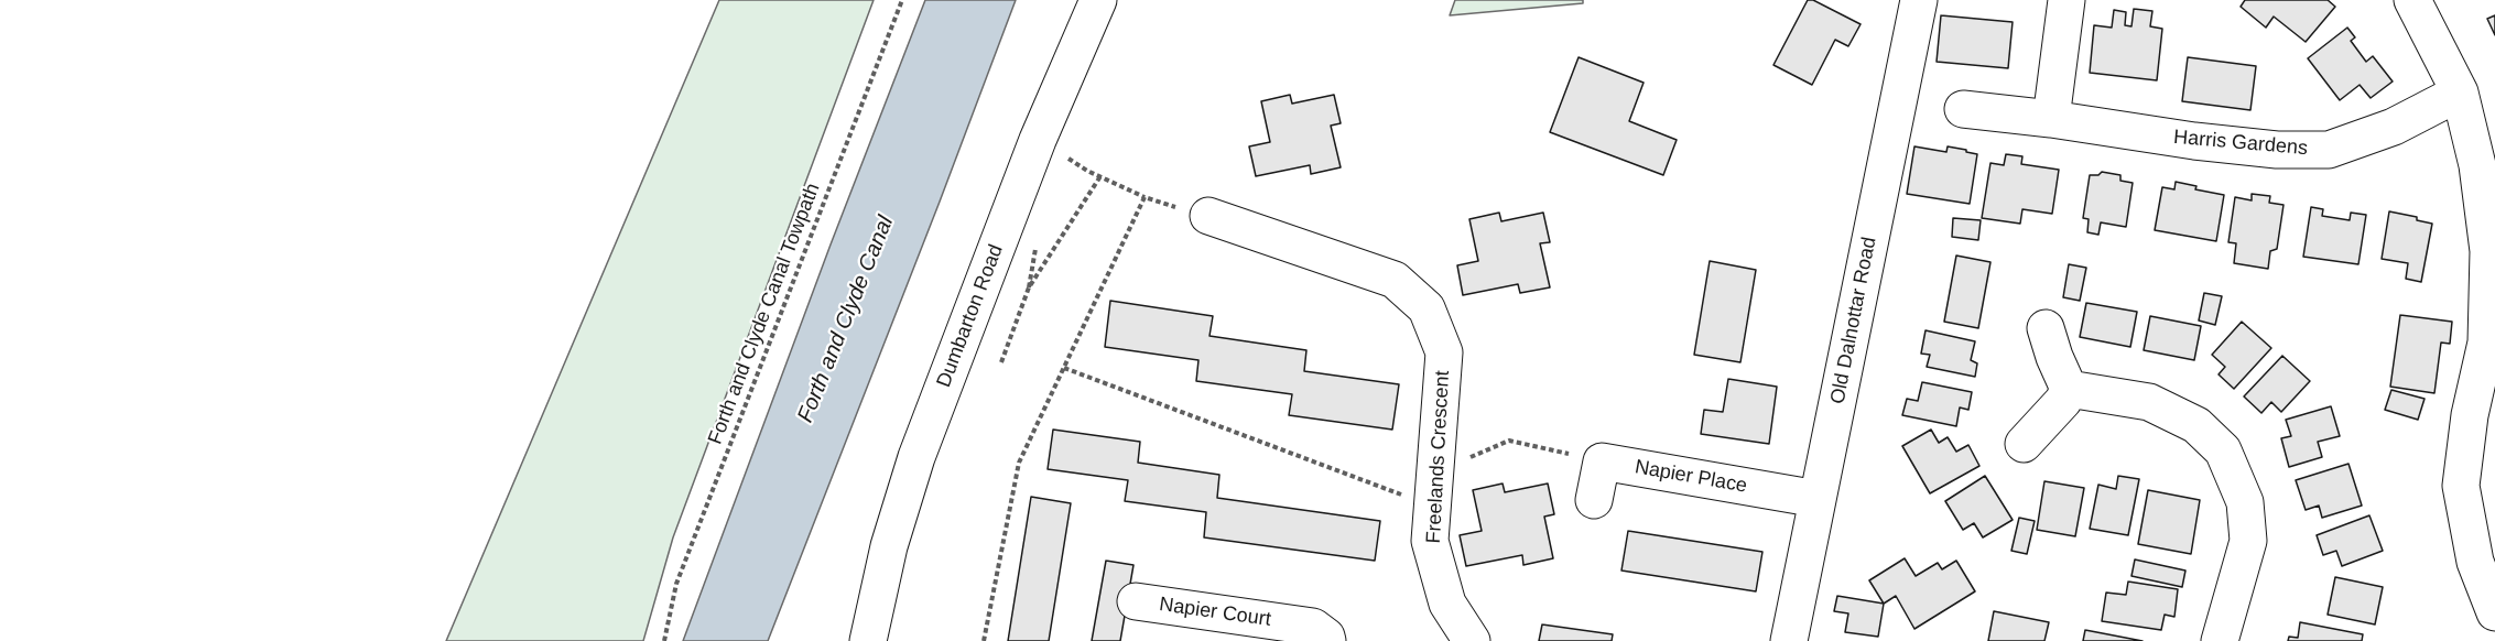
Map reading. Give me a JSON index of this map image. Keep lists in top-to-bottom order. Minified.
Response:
{"streets":{"street":["Harris Gardens","Dumbarton Road","Old Dalnottar Road","Freelands Crescent","Napier Place","Napier Court"],"path":["Forth and Clyde Canal Towpath"]},"crossings":[["Old Dalnottar Road","Napier Place"]],"water":["Forth and Clyde Canal"]}
